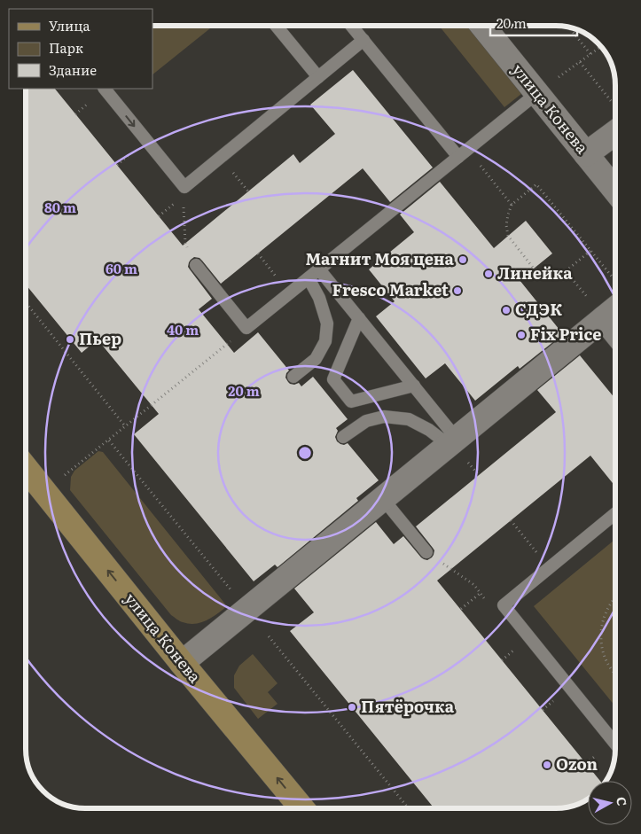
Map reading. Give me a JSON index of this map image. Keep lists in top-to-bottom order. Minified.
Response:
{"streets":{"main road":["улица Конева"]},"one_way":["улица Конева"],"places":["Магнит Моя цена","Линейка","Fresco Market","СДЭК","Fix Price","Пьер","Пятёрочка","Ozon"],"legend":["Улица","Парк","Здание"],"scale_bar":"20 m","north":"right","rings":["80 m","60 m","40 m","20 m"]}
